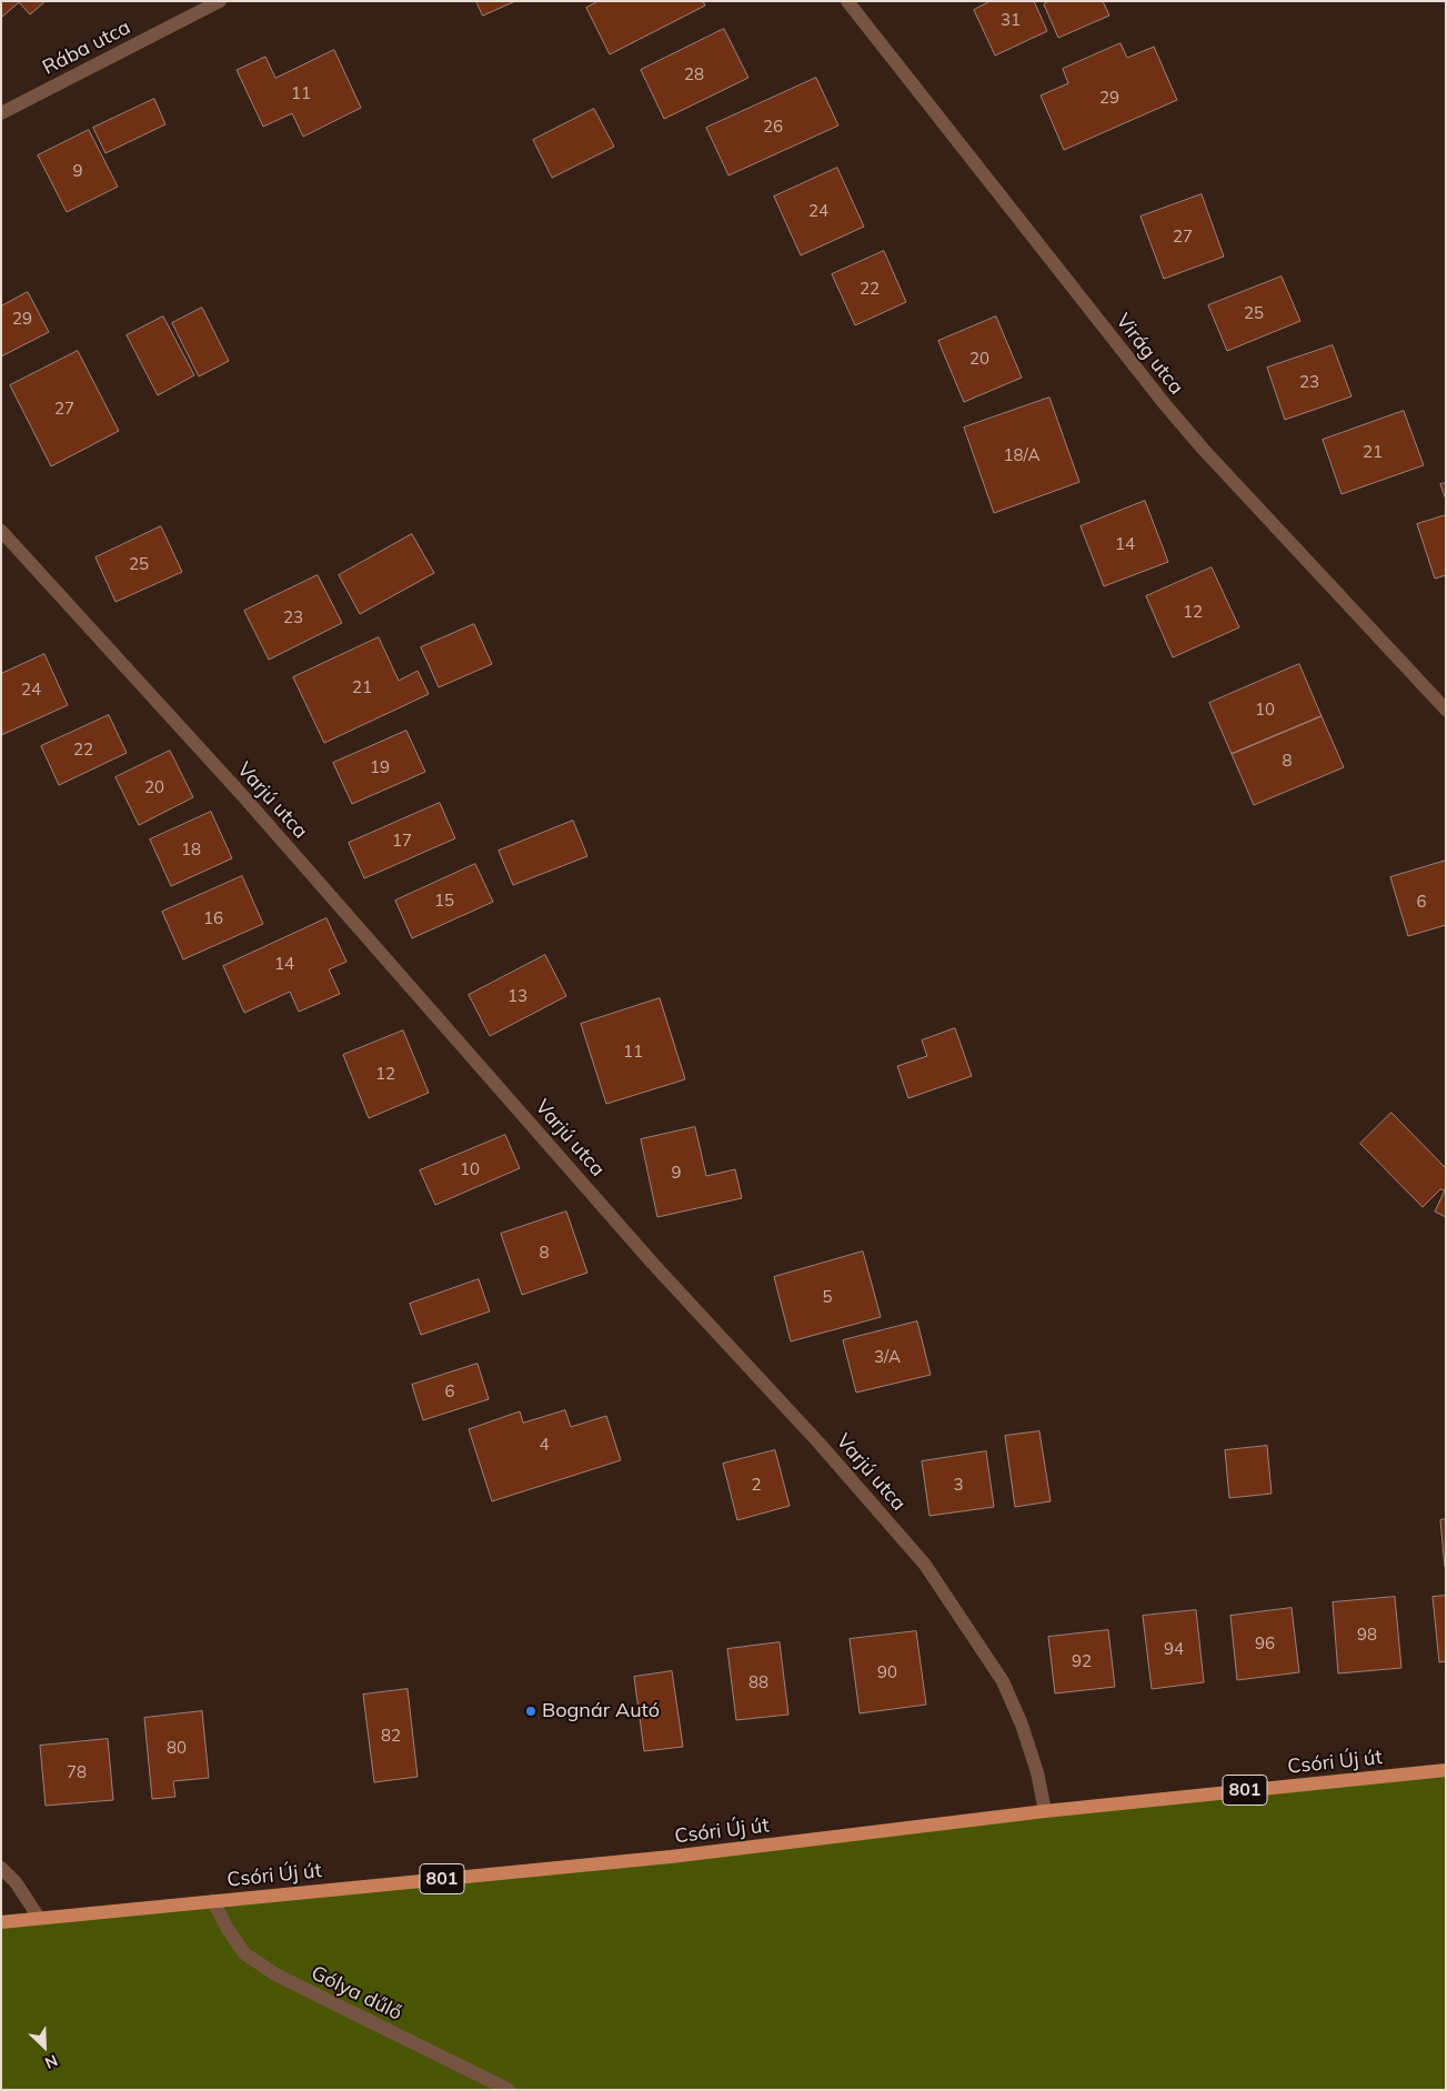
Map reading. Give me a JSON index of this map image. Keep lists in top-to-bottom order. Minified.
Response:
{"streets":{"main road":["Csóri Új út","801"],"street":["Rába utca","Virág utca","Varjú utca","Gólya dűlő"]},"crossings":[["Varjú utca","Csóri Új út"],["Csóri Új út","Gólya dűlő"]],"places":["Bognár Autó"],"house_numbers":["31","28","11","29","26","9","24","27","22","25","29","20","23","27","21","18/A","14","25","12","23","21","24","10","22","8","19","20","17","18","15","6","16","14","13","11","12","10","9","8","5","3/A","6","4","2","3","98","96","94","92","90","88","82","80","78"],"north":"bottom right"}
